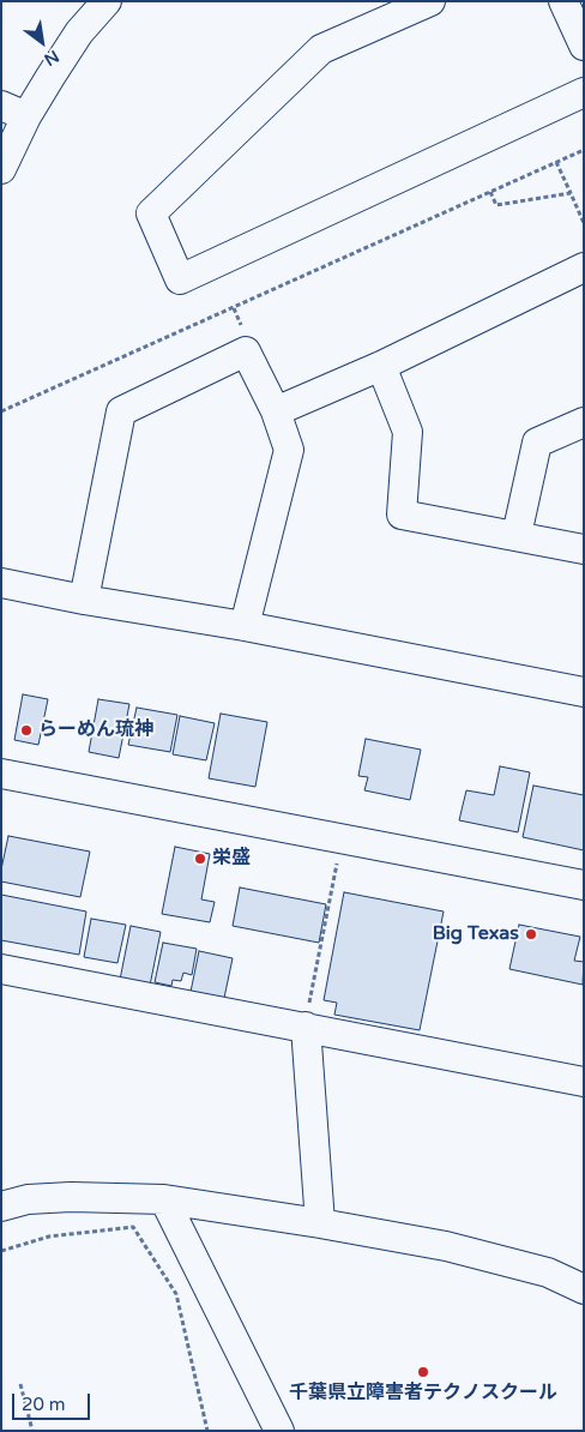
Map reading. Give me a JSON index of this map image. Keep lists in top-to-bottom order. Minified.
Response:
{"places":["らーめん琉神","栄盛","Big Texas","千葉県立障害者テクノスクール"],"scale_bar":"20 m","north":"bottom right"}
